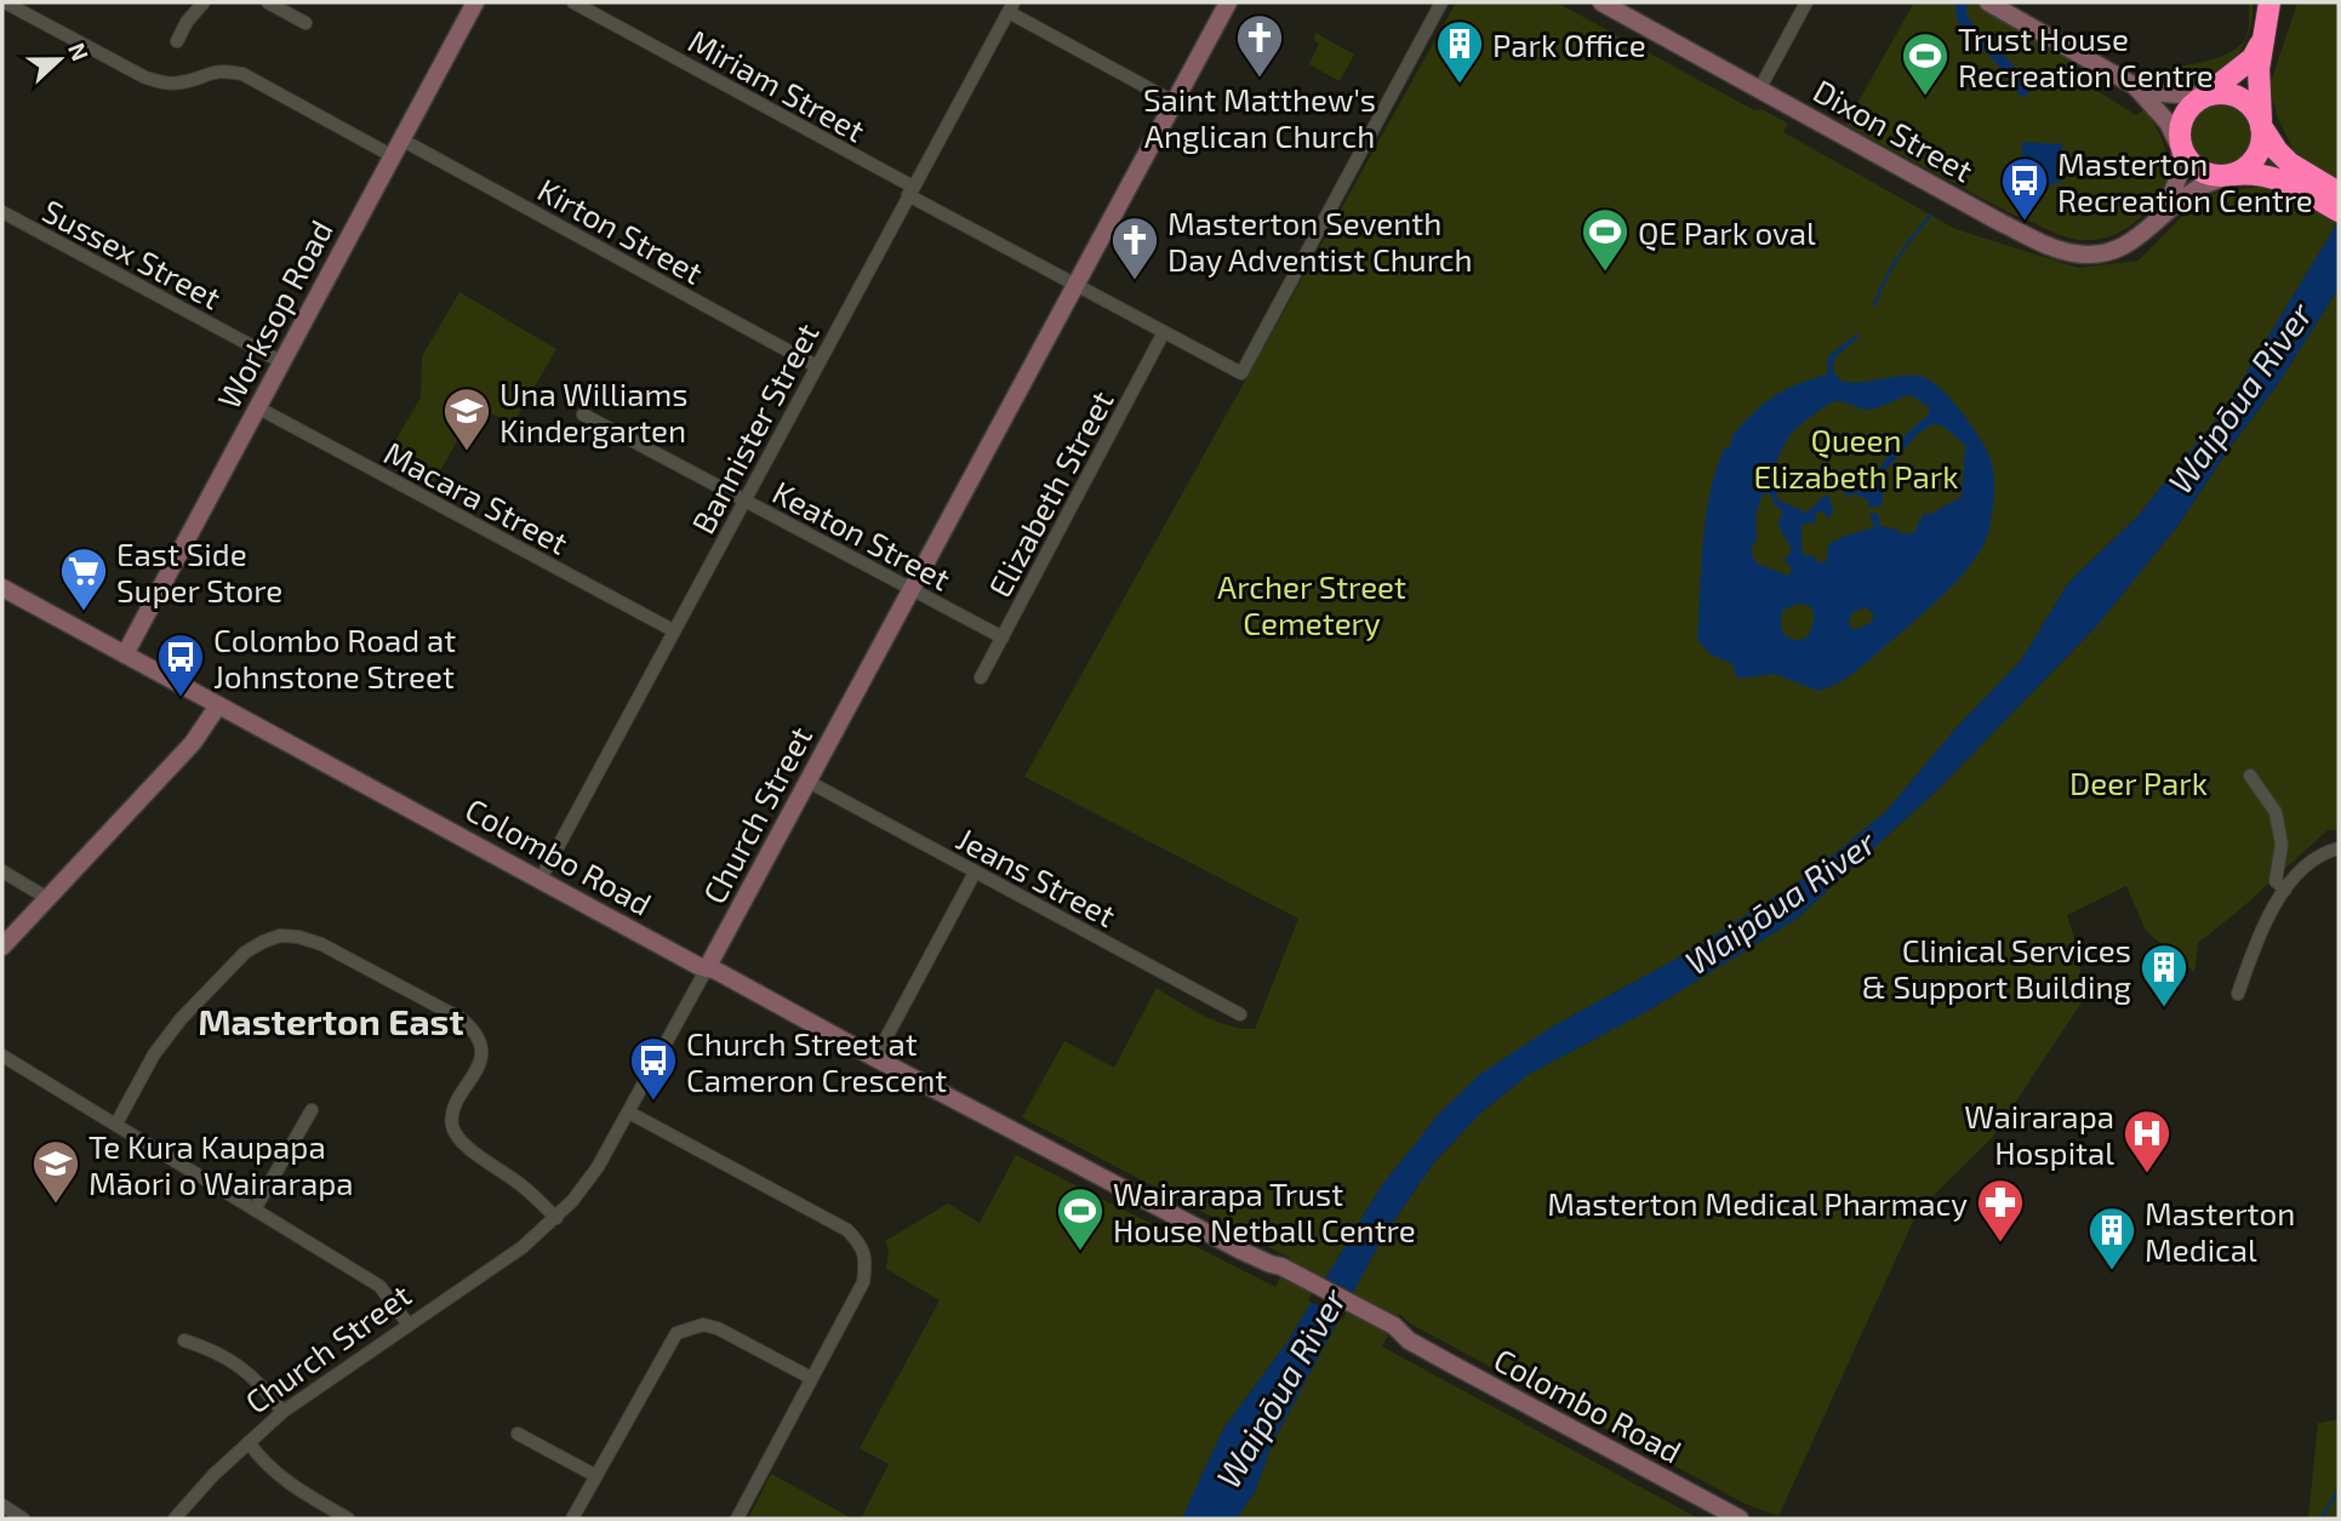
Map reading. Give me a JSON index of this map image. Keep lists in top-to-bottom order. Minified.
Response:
{"streets":{"street":["Miriam Street","Dixon Street","Kirton Street","Sussex Street","Worksop Road","Bannister Street","Elizabeth Street","Macara Street","Keaton Street","Church Street","Colombo Road","Jeans Street"]},"crossings":[["Miriam Street","Bannister Street"],["Miriam Street","Elizabeth Street"],["Miriam Street","Church Street"],["Kirton Street","Worksop Road"],["Kirton Street","Bannister Street"],["Sussex Street","Worksop Road"],["Worksop Road","Macara Street"],["Worksop Road","Colombo Road"],["Bannister Street","Macara Street"],["Bannister Street","Keaton Street"],["Bannister Street","Colombo Road"],["Elizabeth Street","Keaton Street"],["Keaton Street","Church Street"],["Church Street","Colombo Road"],["Church Street","Jeans Street"]],"districts":["Masterton East"],"water":["Waipōua River"],"parks":["Queen Elizabeth Park","Archer Street Cemetery","Deer Park"],"places":{"church":["Saint Matthew's Anglican Church","Masterton Seventh Day Adventist Church"],"building":["Park Office","Clinical Services & Support Building","Masterton Medical"],"sports":["Trust House Recreation Centre","QE Park oval","Wairarapa Trust House Netball Centre"],"bus stop":["Masterton Recreation Centre","Colombo Road at Johnstone Street","Church Street at Cameron Crescent"],"school or university":["Una Williams Kindergarten","Te Kura Kaupapa Māori o Wairarapa"],"supermarket":["East Side Super Store"],"hospital":["Wairarapa Hospital"],"pharmacy":["Masterton Medical Pharmacy"]},"north":"right"}
